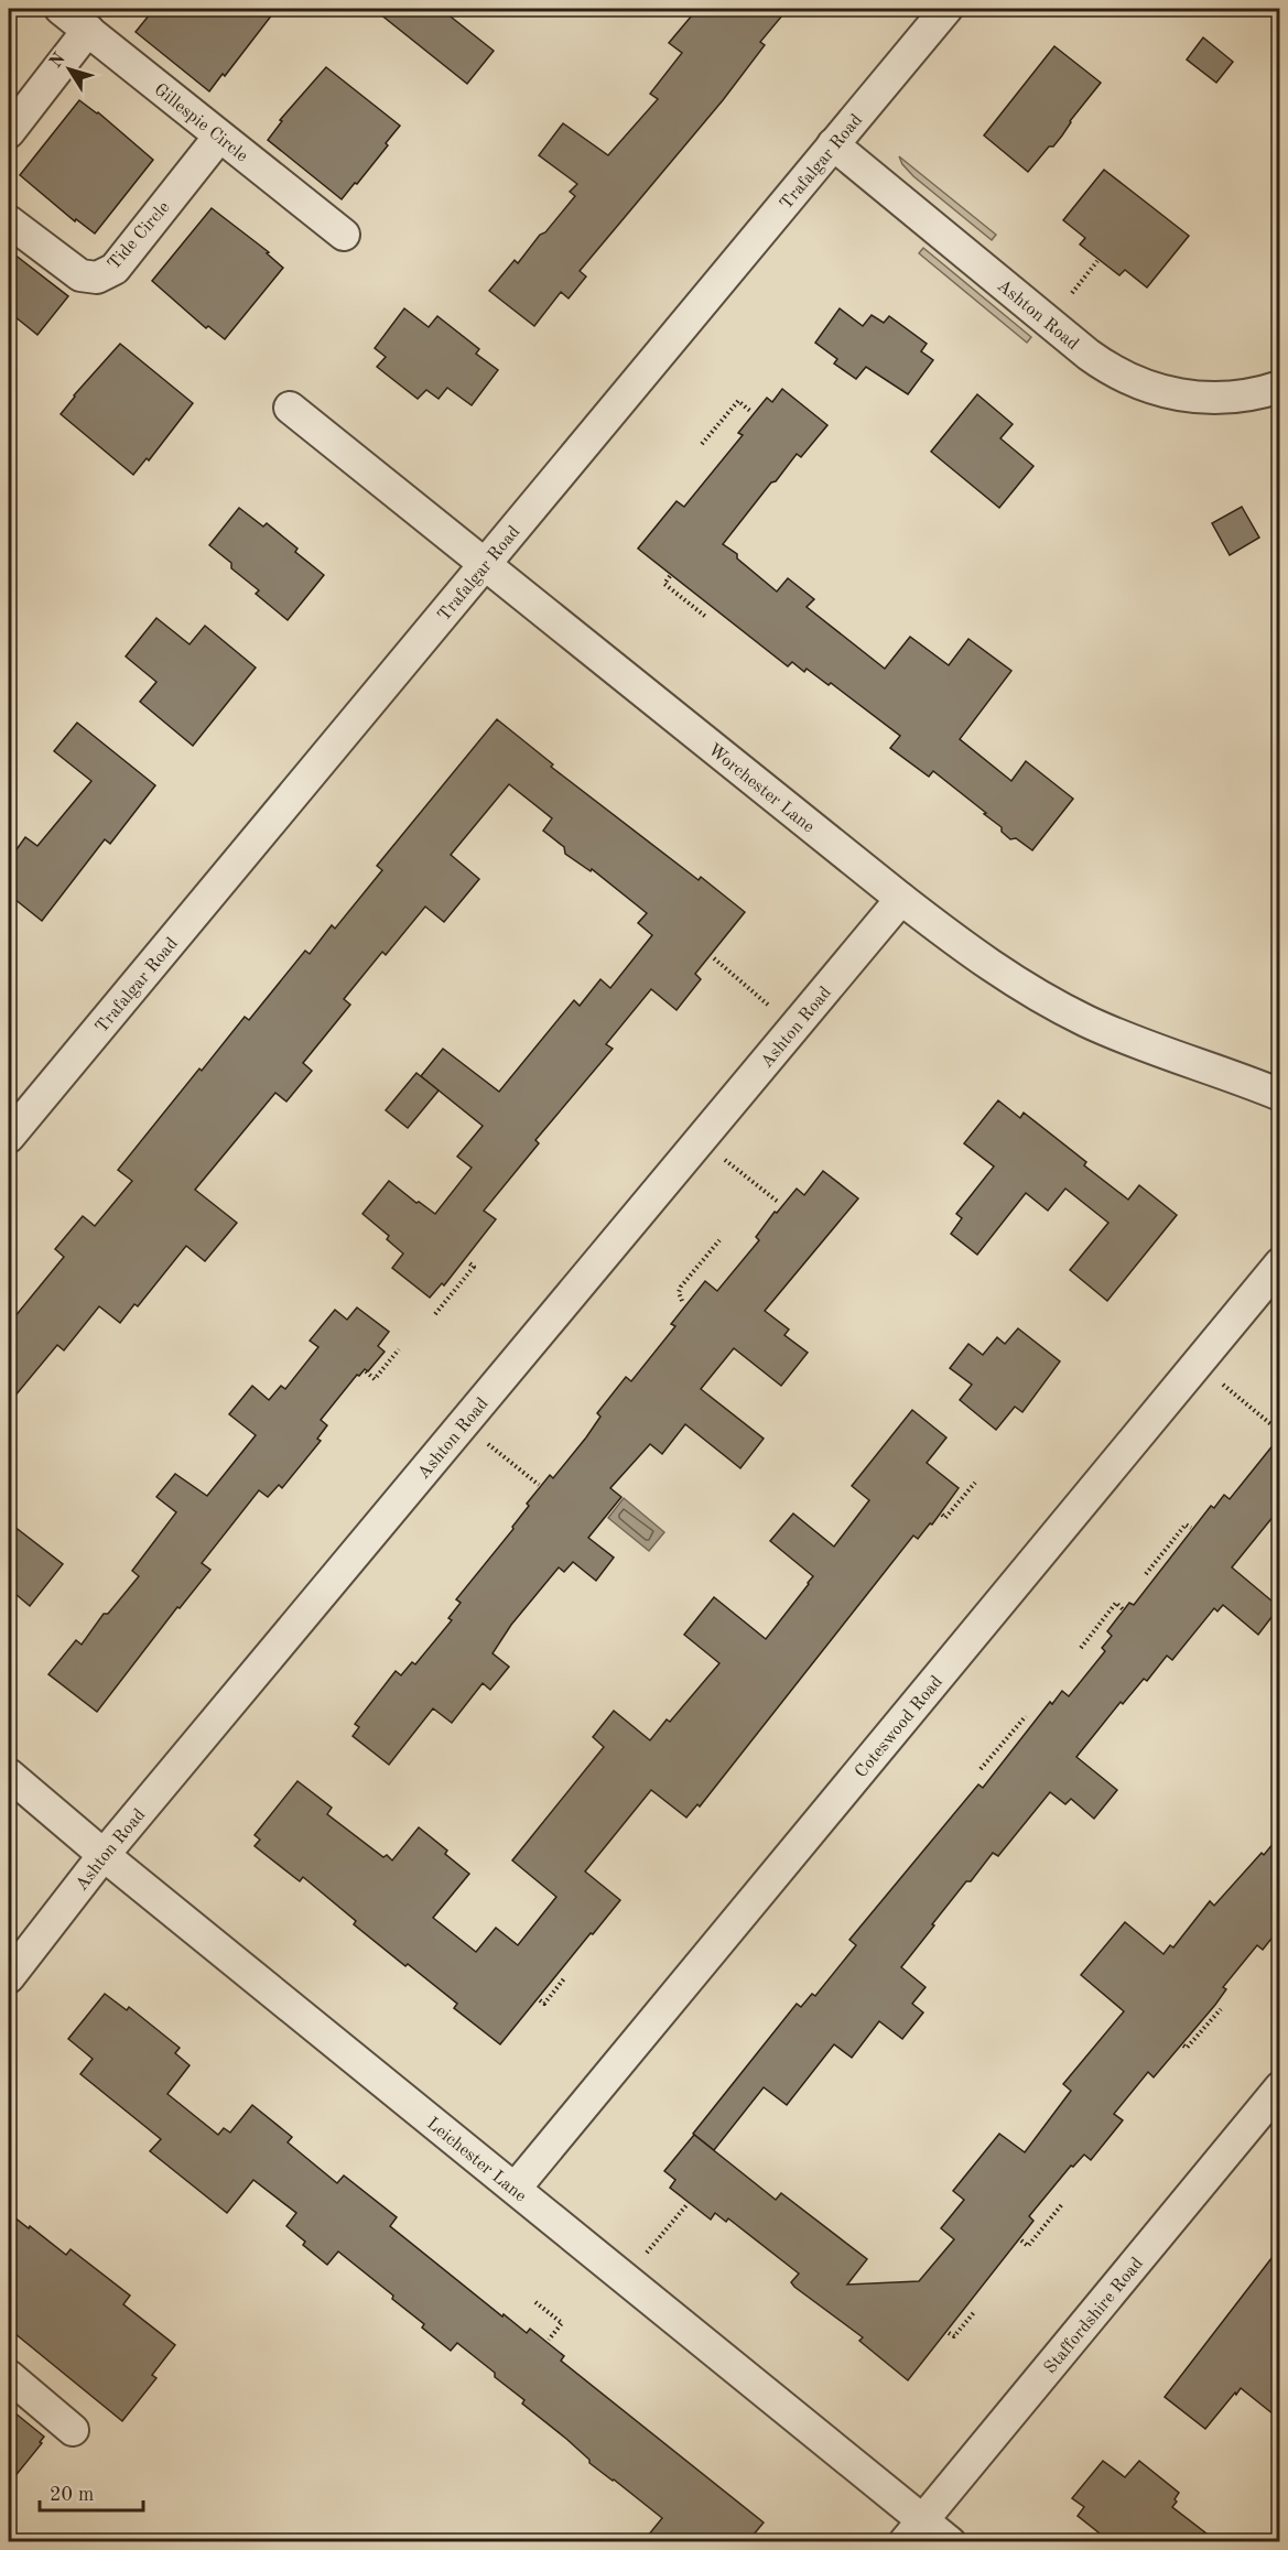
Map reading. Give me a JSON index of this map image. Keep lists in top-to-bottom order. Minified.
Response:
{"streets":{"street":["Gillespie Circle","Trafalgar Road","Tide Circle","Ashton Road","Worchester Lane","Coteswood Road","Leichester Lane","Staffordshire Road"]},"crossings":[["Gillespie Circle","Tide Circle"],["Trafalgar Road","Ashton Road"],["Trafalgar Road","Worchester Lane"],["Ashton Road","Worchester Lane"],["Ashton Road","Leichester Lane"],["Coteswood Road","Leichester Lane"],["Leichester Lane","Staffordshire Road"]],"scale_bar":"20 m","north":"top left"}
